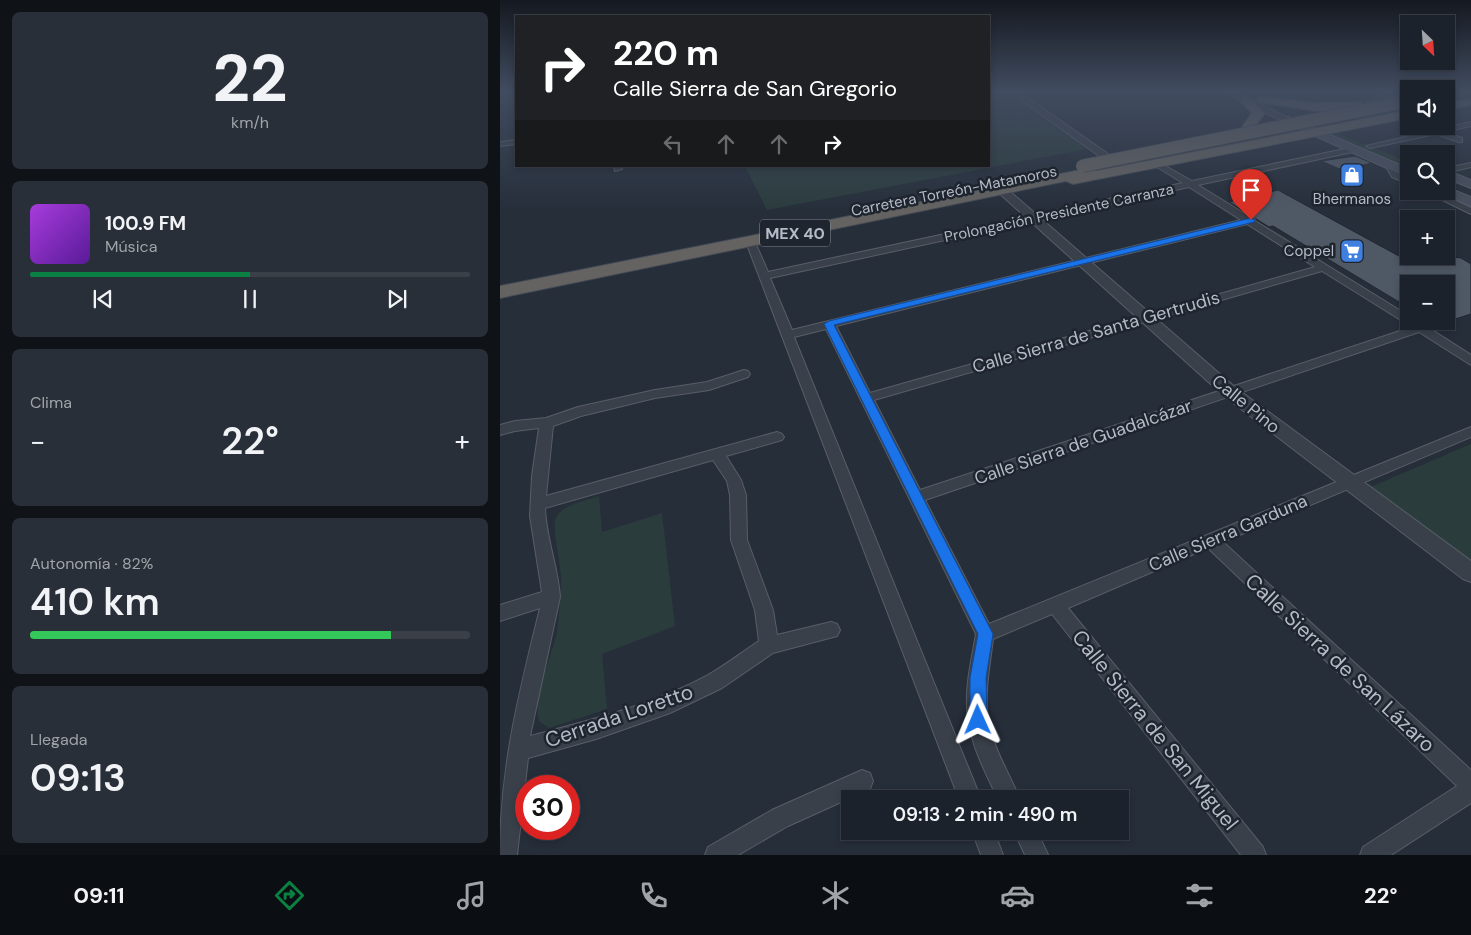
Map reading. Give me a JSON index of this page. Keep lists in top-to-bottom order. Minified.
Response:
{"streets":{"highway":["Carretera Torreón-Matamoros","MEX 40"],"street":["Prolongación Presidente Carranza","Calle Sierra de Santa Gertrudis","Calle Pino","Calle Sierra de Guadalcázar","Calle Sierra Garduna","Calle Sierra de San Lázaro","Cerrada Loretto","Calle Sierra de San Miguel"]},"crossings":[["Carretera Torreón-Matamoros","MEX 40"],["Prolongación Presidente Carranza","Calle Pino"],["MEX 40","Calle Pino"],["Calle Sierra de Santa Gertrudis","Calle Pino"],["Calle Pino","Calle Sierra de Guadalcázar"],["Calle Pino","Calle Sierra Garduna"],["Calle Sierra Garduna","Calle Sierra de San Lázaro"],["Calle Sierra Garduna","Calle Sierra de San Miguel"]],"places":{"shop":["Bhermanos"],"supermarket":["Coppel"]},"north":"bottom right","page":{"tile":[["22","km/h"],"Clima",["Autonomía · 82%","410 km"],["Llegada","09:13"]],"map_buttons":["+","−"],"turn":["220 m","Calle Sierra de San Gregorio"],"song":["100.9 FM","Música"],"heat":["−","22°","+"],"limit":"30","trip":"09:13 · 2 min · 490 m","tabs":["09:11","22°"]}}
